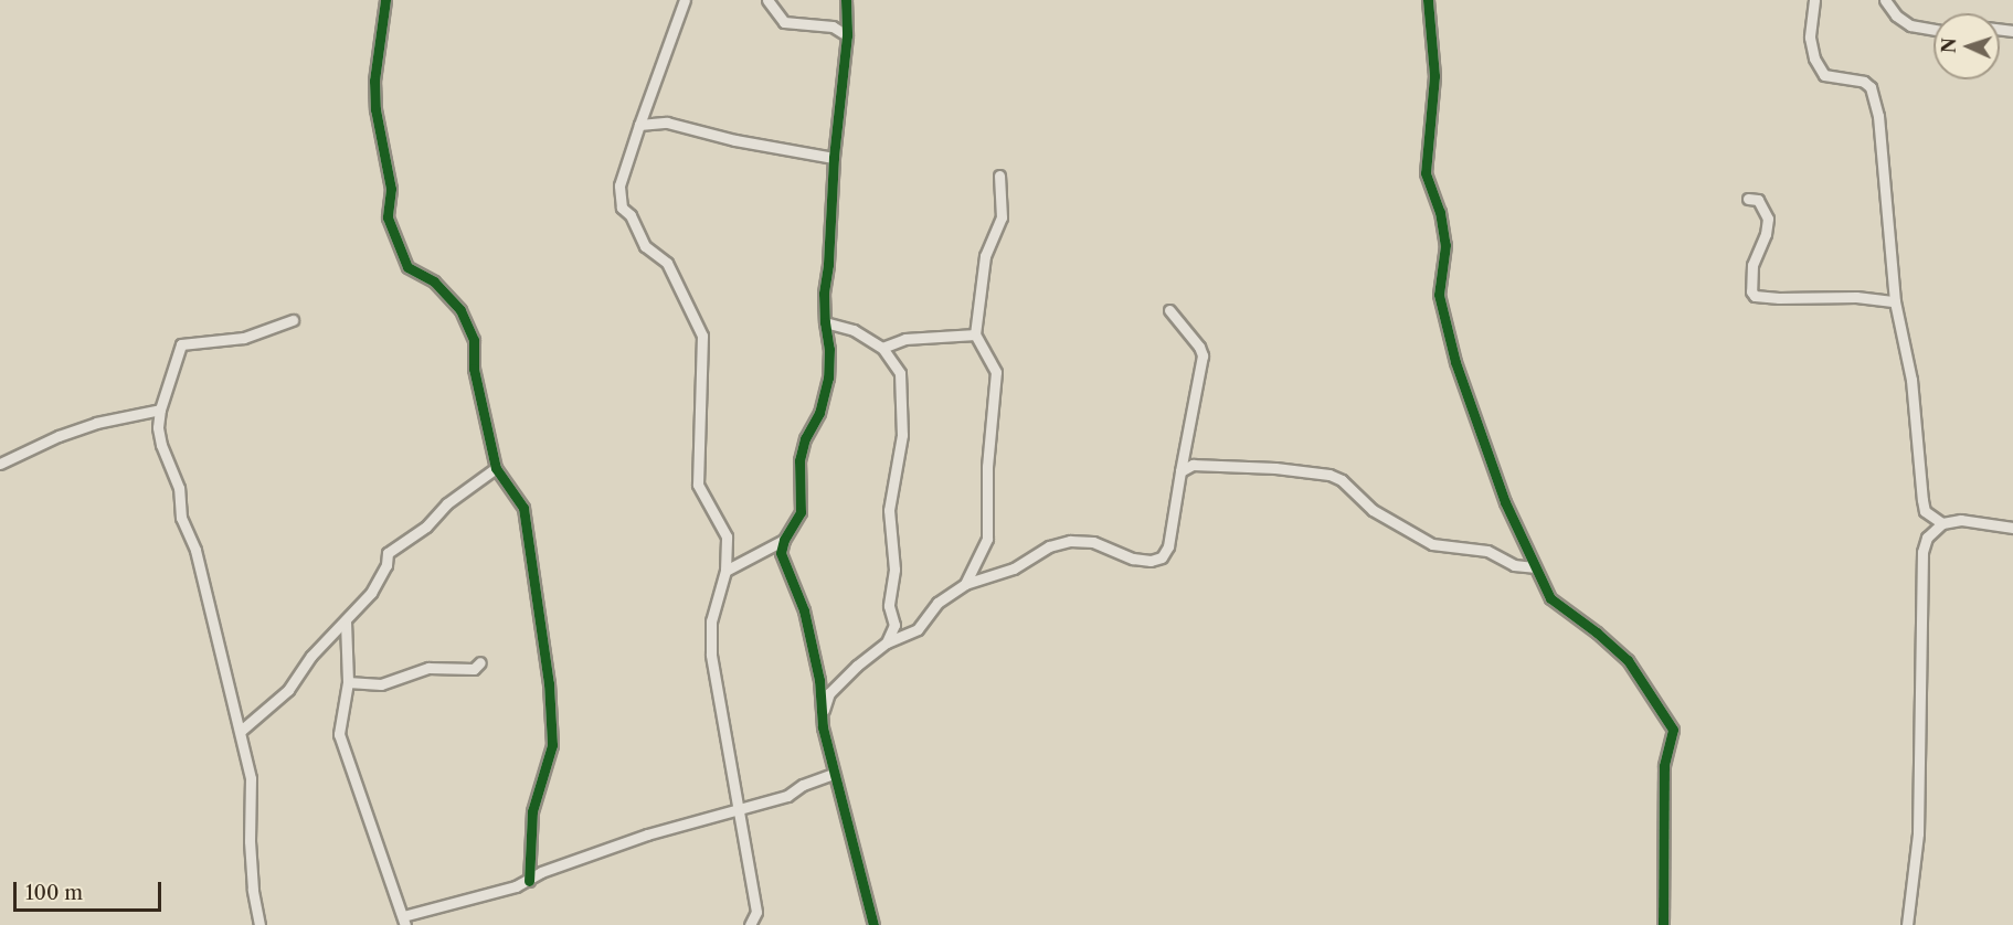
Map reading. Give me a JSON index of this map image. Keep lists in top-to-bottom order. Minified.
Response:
{"scale_bar":"100 m","north":"left"}
